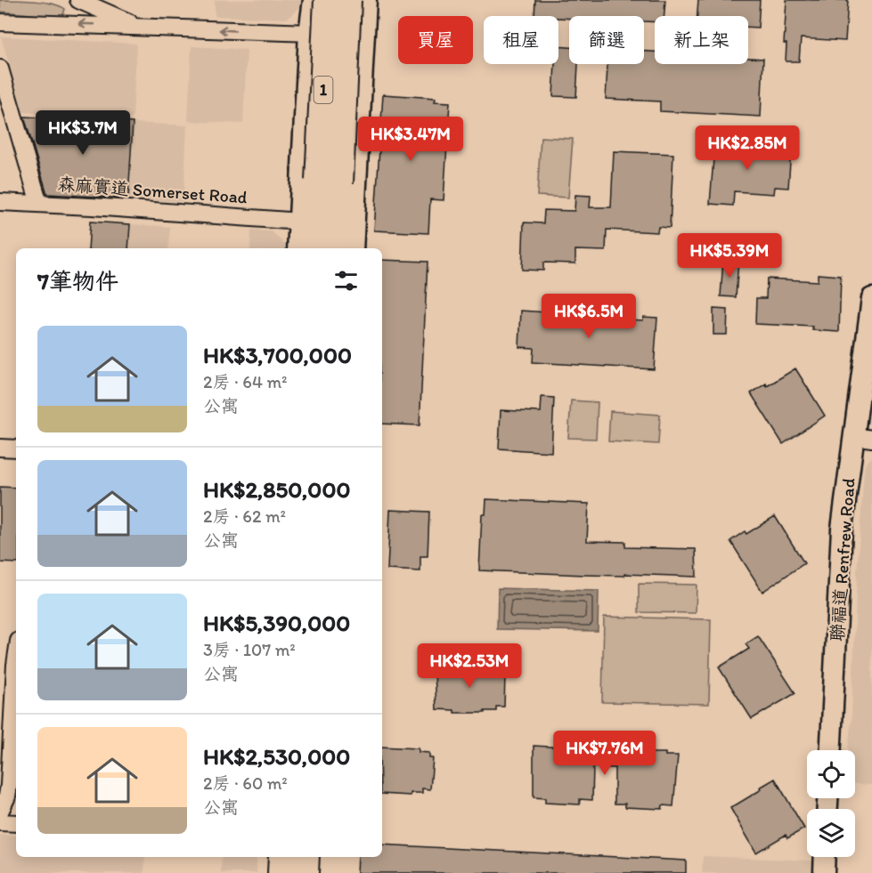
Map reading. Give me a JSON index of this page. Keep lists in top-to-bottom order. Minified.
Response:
{"streets":{"highway":["1"],"street":["森麻實道 Somerset Road","聯福道 Renfrew Road"]},"page":{"chip":["買屋","租屋","篩選","新上架"],"price":["HK$3.7M","HK$3.47M","HK$2.85M","HK$5.39M","HK$6.5M","HK$2.53M","HK$7.76M"],"heading":"7筆物件","list":[{"name":"HK$3,700,000","note":"2房 · 64 m² · 公寓"},{"name":"HK$2,850,000","note":"2房 · 62 m² · 公寓"},{"name":"HK$5,390,000","note":"3房 · 107 m² · 公寓"},{"name":"HK$2,530,000","note":"2房 · 60 m² · 公寓"}]}}
